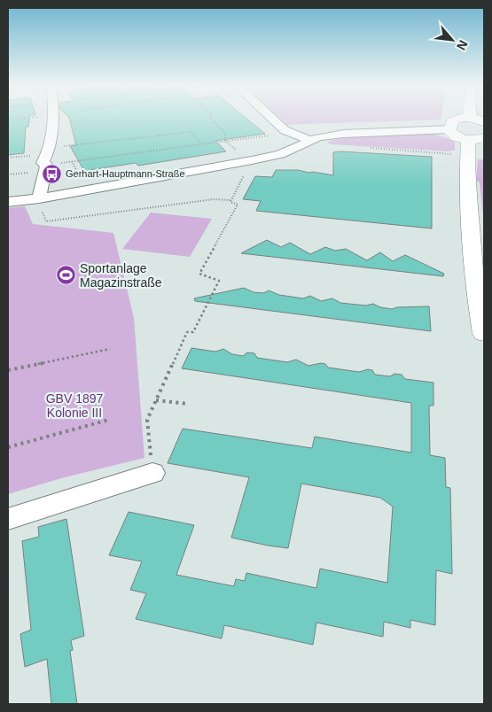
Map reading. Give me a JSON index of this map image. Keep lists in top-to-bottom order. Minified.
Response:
{"parks":["GBV 1897 Kolonie III"],"places":{"bus stop":["Gerhart-Hauptmann-Straße"],"sports":["Sportanlage Magazinstraße"]},"north":"bottom right"}
